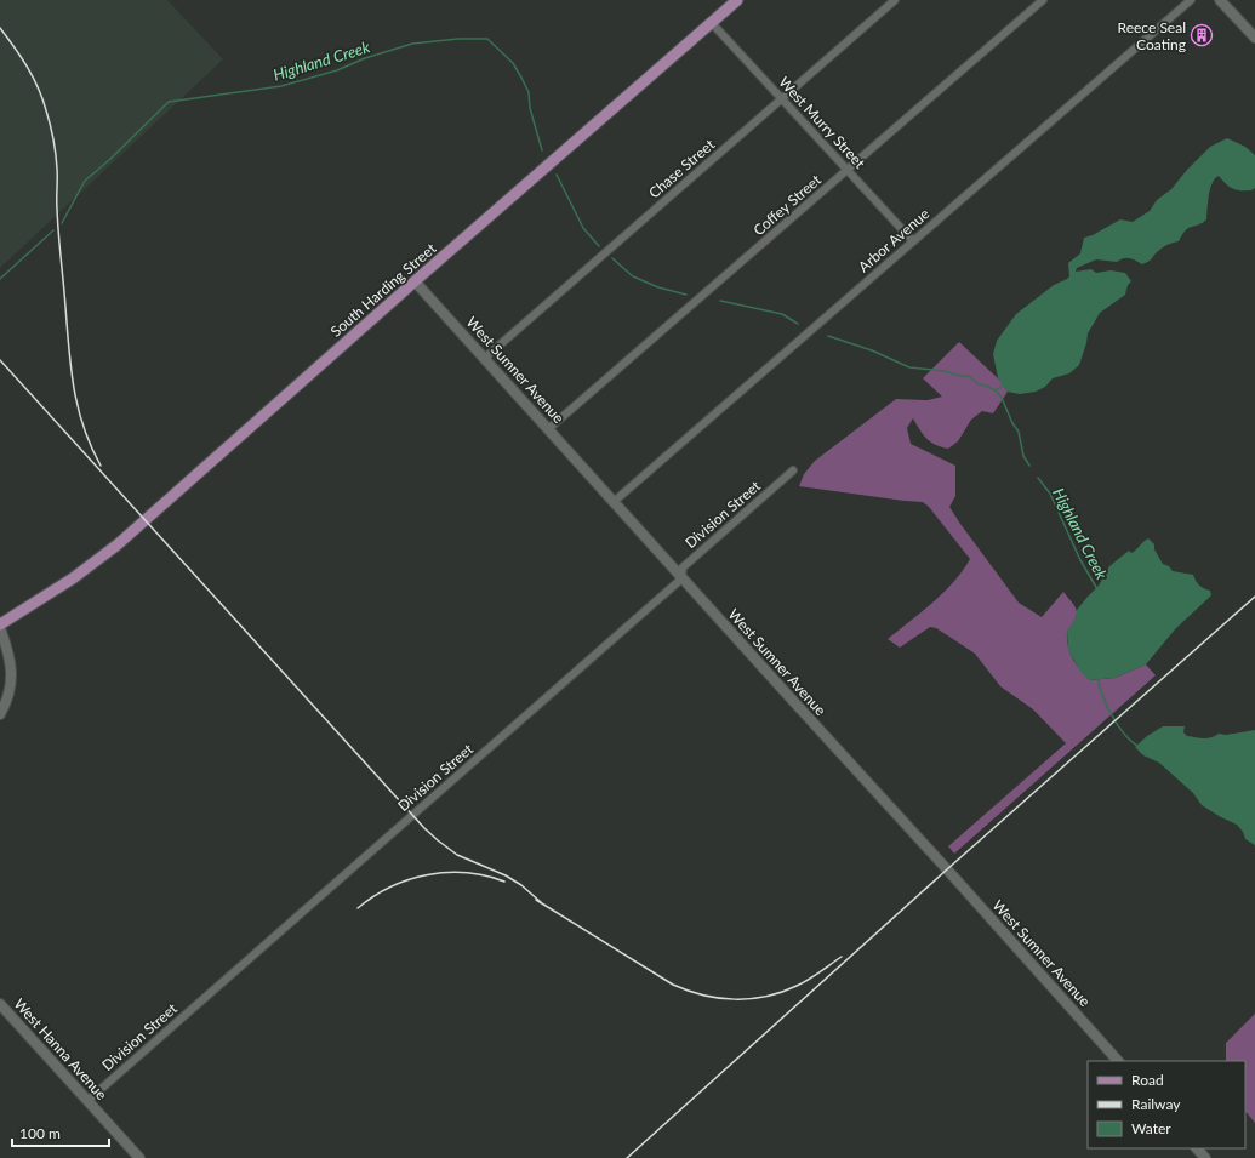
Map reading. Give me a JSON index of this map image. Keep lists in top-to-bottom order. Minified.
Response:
{"streets":{"main road":["South Harding Street"],"street":["West Murry Street","Chase Street","Coffey Street","Arbor Avenue","West Sumner Avenue","Division Street","West Hanna Avenue"]},"crossings":[["West Murry Street","Chase Street"],["West Murry Street","Coffey Street"],["West Murry Street","Arbor Avenue"],["West Murry Street","South Harding Street"],["Chase Street","West Sumner Avenue"],["Coffey Street","West Sumner Avenue"],["Arbor Avenue","West Sumner Avenue"],["South Harding Street","West Sumner Avenue"],["West Sumner Avenue","Division Street"],["Division Street","West Hanna Avenue"]],"water":["Highland Creek"],"places":{"building":["Reece Seal Coating"]},"legend":["Road","Railway","Water"],"scale_bar":"100 m"}
